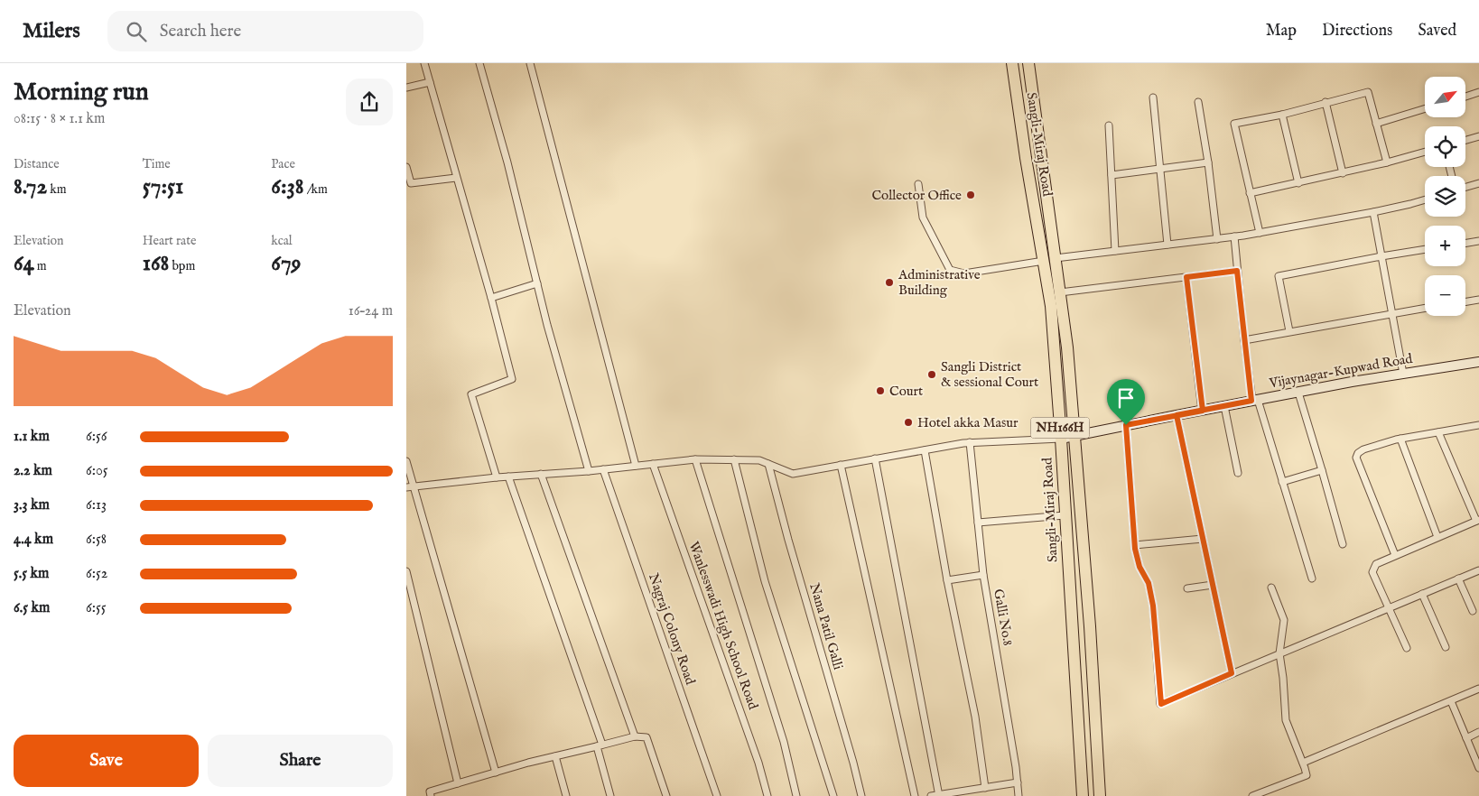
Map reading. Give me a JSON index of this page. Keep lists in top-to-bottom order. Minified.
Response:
{"streets":{"highway":["Sangli-Miraj Road","NH166H"],"street":["Vijaynagar-Kupwad Road","Galli No.8","Wanlesswadi High School Road","Nana Patil Galli","Nagraj Colony Road"]},"crossings":[["Sangli-Miraj Road","Vijaynagar-Kupwad Road"]],"places":["Collector Office","Administrative Building","Sangli District & sessional Court","Court","Hotel akka Masur"],"north":"top right","page":{"header":"Milers","search":"Search here","nav":["Map","Directions","Saved"],"heading":["Morning run","08:15 · 8 × 1.1 km"],"map_buttons":["+","−"],"stats":[["Distance","8.72 km"],["Time","57:51"],["Pace","6:38 /km"],["Elevation","64 m"],["Heart rate","168 bpm"],["kcal","679"]],"chart":["Elevation","16–24 m"],"list":[{"name":"1.1 km","note":"6:56"},{"name":"2.2 km","note":"6:05"},{"name":"3.3 km","note":"6:13"},{"name":"4.4 km","note":"6:58"},{"name":"5.5 km","note":"6:52"},{"name":"6.5 km","note":"6:55"}],"buttons":["Save","Share"]}}
